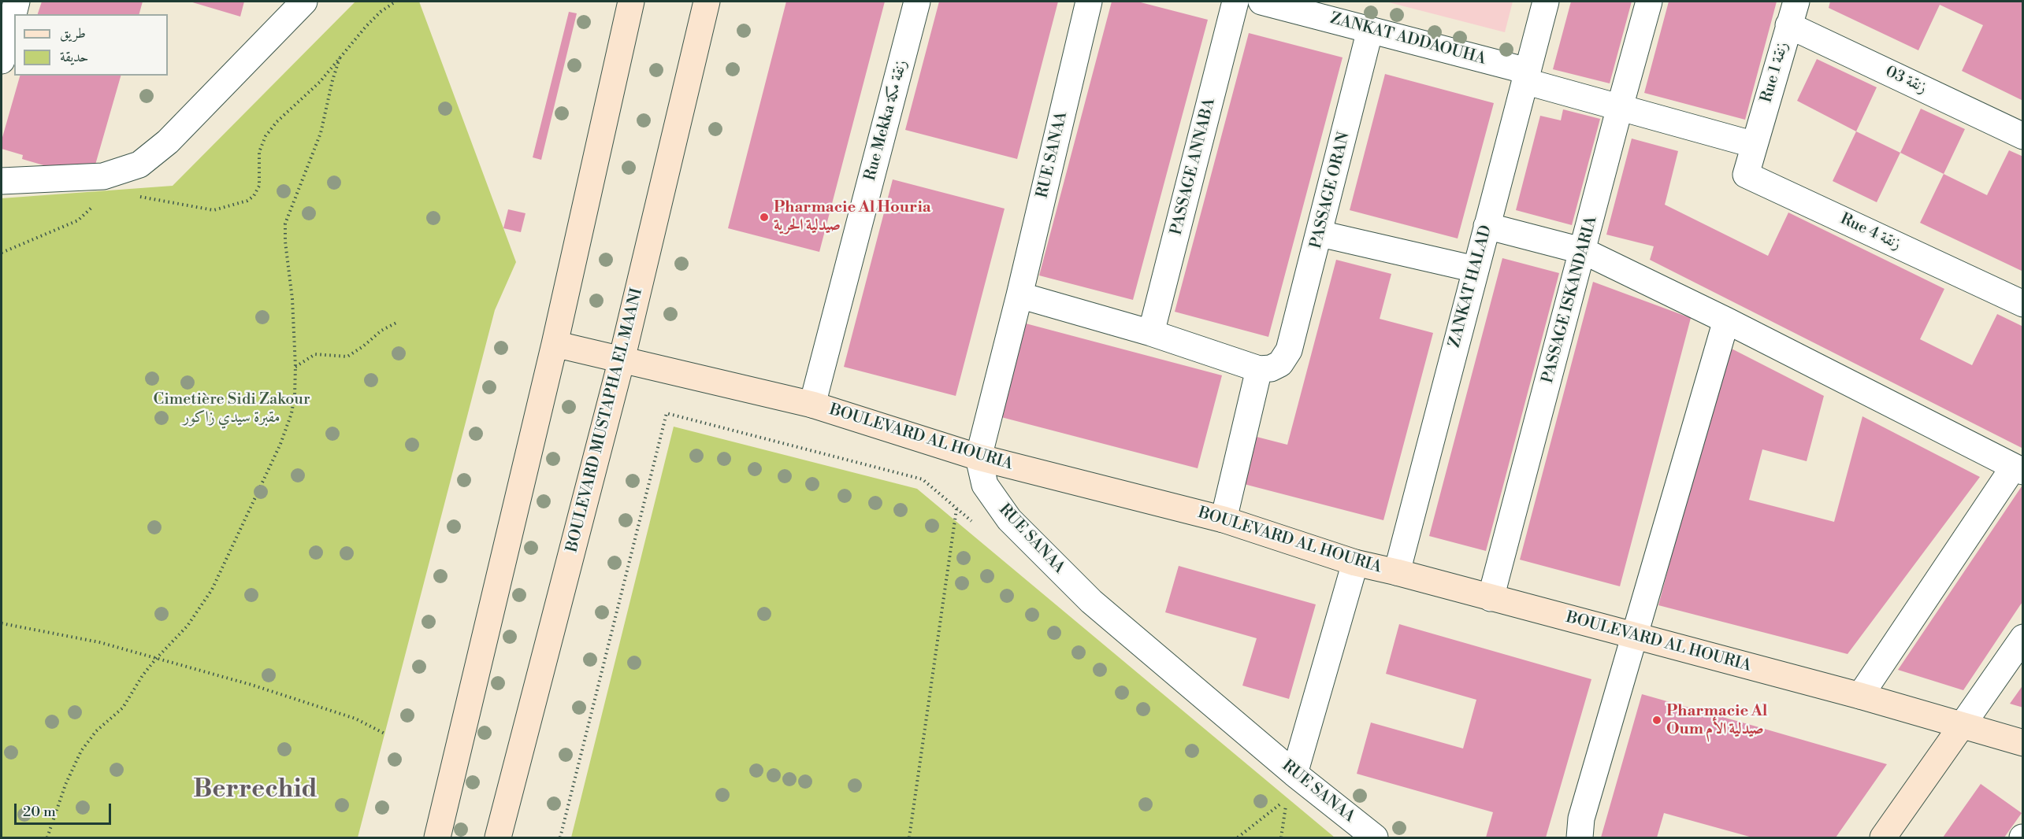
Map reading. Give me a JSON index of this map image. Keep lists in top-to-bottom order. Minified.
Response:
{"streets":{"street":["ZANKAT ADDAOUHA","Rue 1 زنقة","زنقة 03","Rue Mekka زنقة مكة","RUE SANAA","PASSAGE ANNABA","PASSAGE ORAN","Rue 4 زنقة","ZANKAT HALAD","PASSAGE ISKANDARIA","BOULEVARD MUSTAPHA EL MAANI","BOULEVARD AL HOURIA"]},"crossings":[["ZANKAT ADDAOUHA","Rue 1 زنقة"],["ZANKAT ADDAOUHA","PASSAGE ORAN"],["ZANKAT ADDAOUHA","Rue 4 زنقة"],["ZANKAT ADDAOUHA","ZANKAT HALAD"],["ZANKAT ADDAOUHA","PASSAGE ISKANDARIA"],["Rue 1 زنقة","زنقة 03"],["Rue 1 زنقة","Rue 4 زنقة"],["Rue Mekka زنقة مكة","BOULEVARD AL HOURIA"],["RUE SANAA","BOULEVARD AL HOURIA"],["ZANKAT HALAD","BOULEVARD AL HOURIA"],["PASSAGE ISKANDARIA","BOULEVARD AL HOURIA"],["BOULEVARD MUSTAPHA EL MAANI","BOULEVARD AL HOURIA"]],"districts":["Berrechid"],"parks":["Cimetière Sidi Zakour مقبرة سيدي زاكور"],"places":["Pharmacie Al Houria صيدلية الحرية","Pharmacie Al Oum صيدلية الأم"],"legend":["طريق","حديقة"],"scale_bar":"20 m"}
